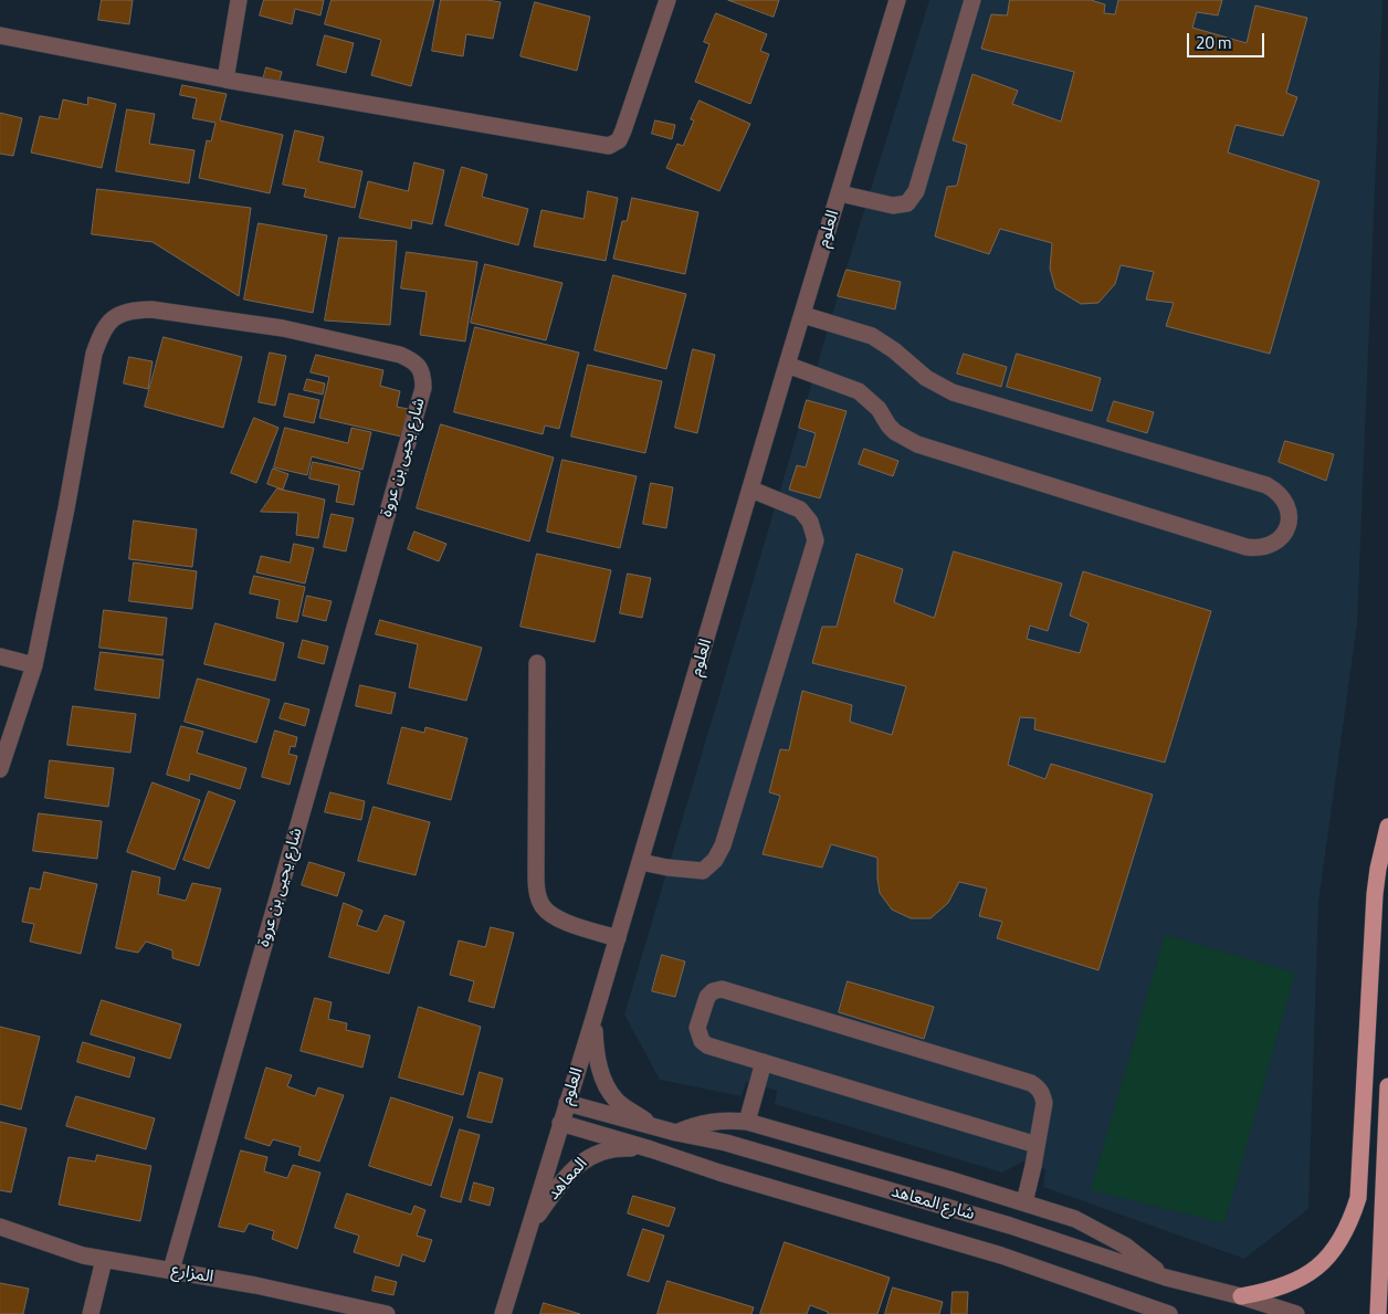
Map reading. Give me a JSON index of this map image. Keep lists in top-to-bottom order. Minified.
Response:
{"streets":{"street":["العلوم","شارع يحيى بن عروة","المعاهد","شارع المعاهد","المزارع"]},"crossings":[["العلوم","المعاهد"],["العلوم","شارع المعاهد"],["شارع يحيى بن عروة","المزارع"],["المعاهد","شارع المعاهد"]],"scale_bar":"20 m"}
